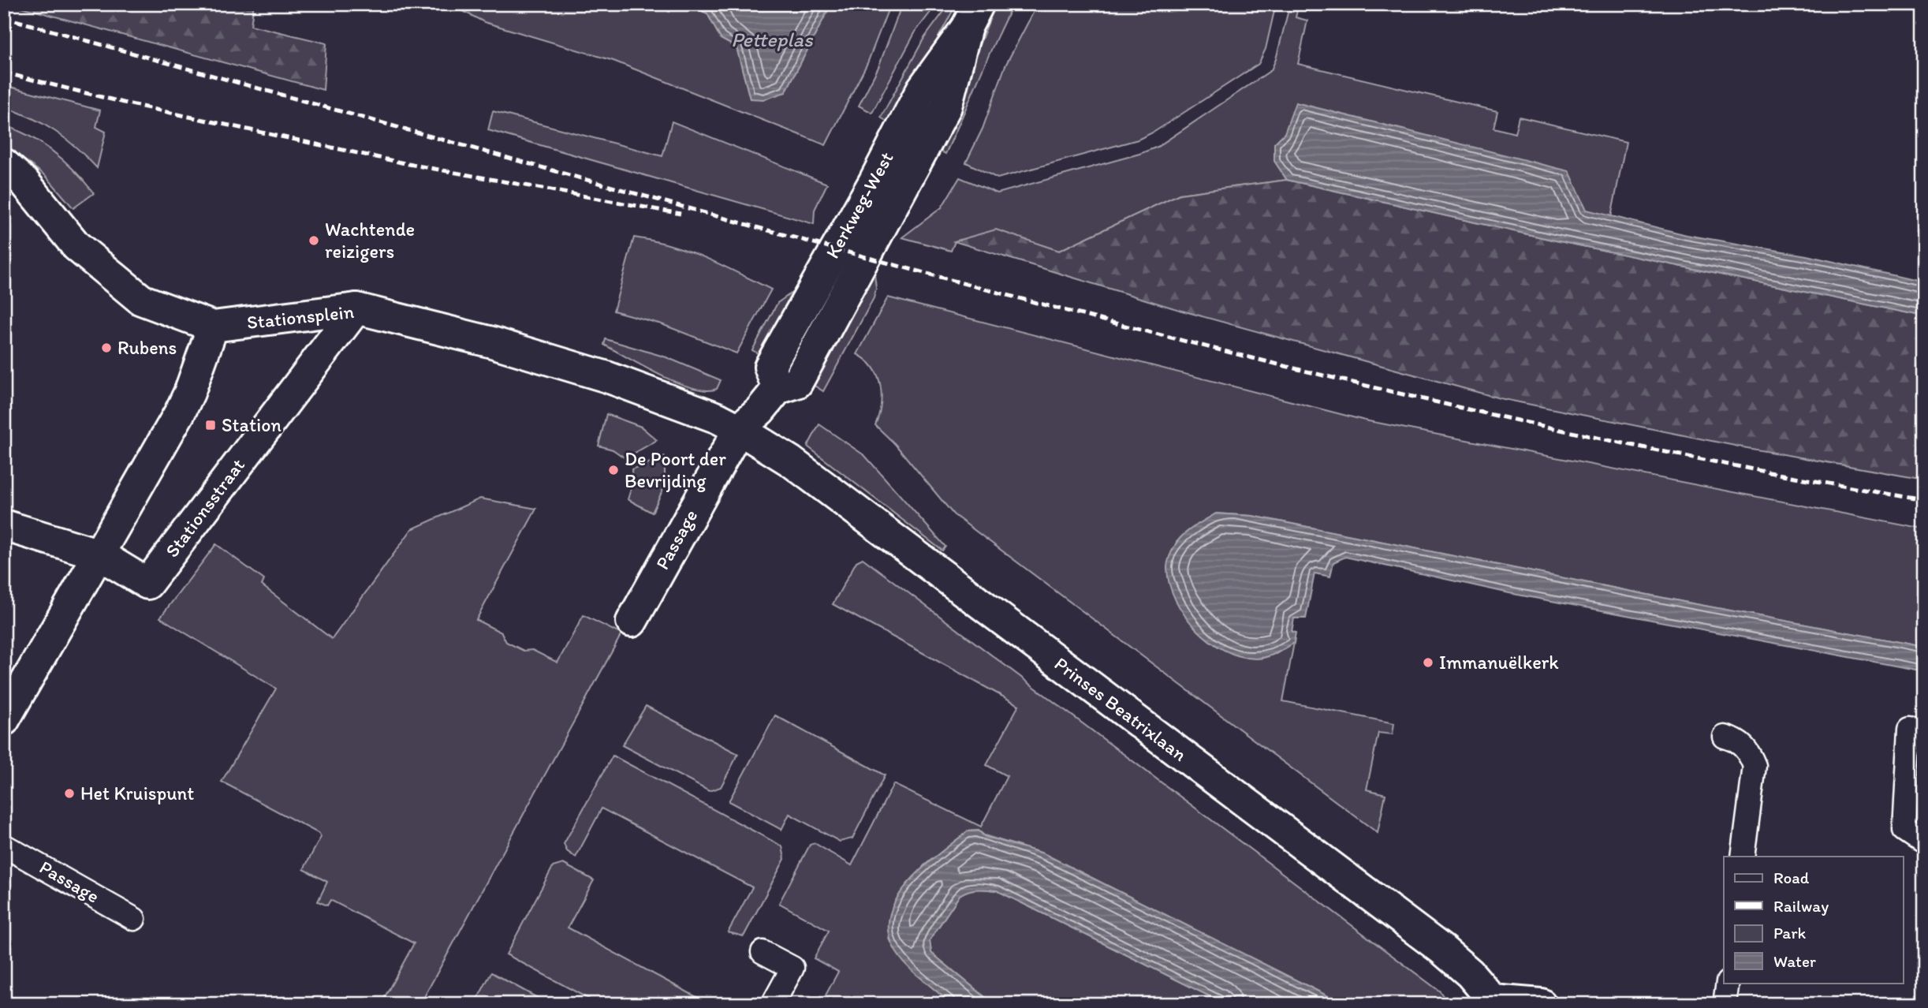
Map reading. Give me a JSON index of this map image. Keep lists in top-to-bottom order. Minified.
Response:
{"streets":{"street":["Kerkweg-West","Stationsplein","Stationsstraat","Passage","Prinses Beatrixlaan"]},"crossings":[["Kerkweg-West","Stationsplein"],["Kerkweg-West","Passage"],["Kerkweg-West","Prinses Beatrixlaan"],["Stationsplein","Stationsstraat"],["Stationsplein","Passage"],["Stationsplein","Prinses Beatrixlaan"],["Passage","Prinses Beatrixlaan"]],"water":["Petteplas"],"places":{"other":["Wachtende reizigers","Rubens","De Poort der Bevrijding","Immanuëlkerk","Het Kruispunt"],"transit":["Station"]},"legend":["Road","Railway","Park","Water"]}
